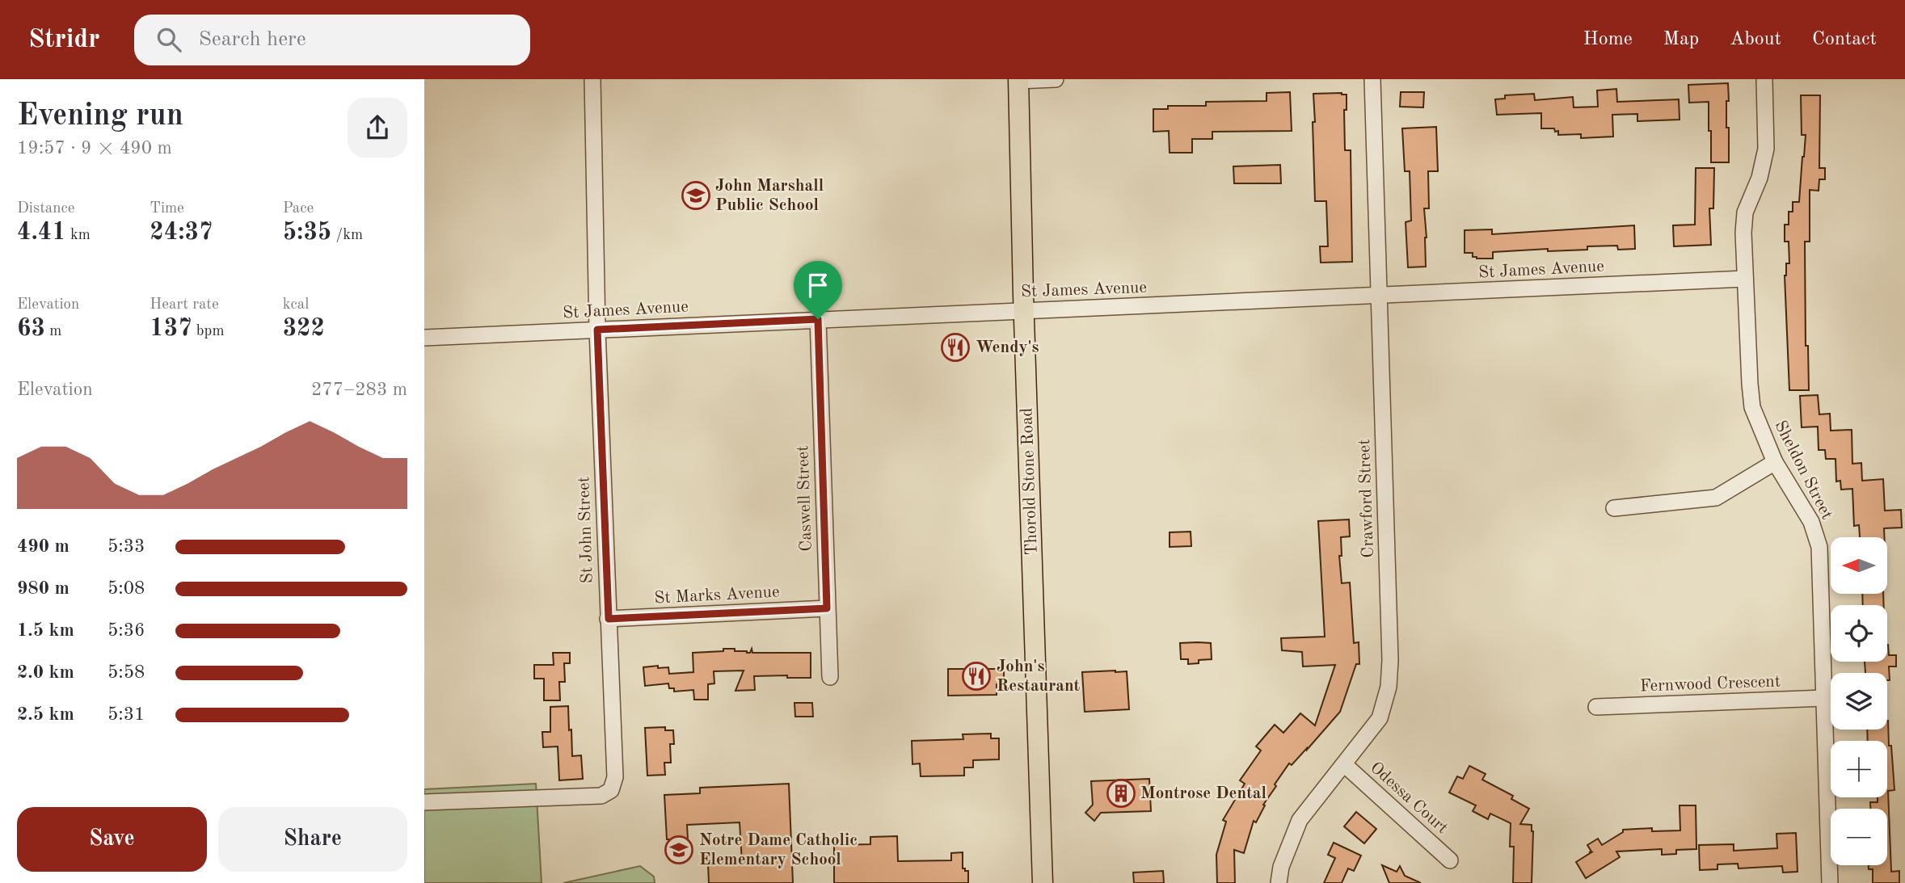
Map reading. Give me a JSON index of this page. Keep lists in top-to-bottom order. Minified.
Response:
{"streets":{"main road":["Thorold Stone Road"],"street":["St James Avenue","Sheldon Street","Caswell Street","Crawford Street","St John Street","St Marks Avenue","Fernwood Crescent","Odessa Court"]},"crossings":[["St James Avenue","Sheldon Street"],["St James Avenue","Thorold Stone Road"],["St James Avenue","Caswell Street"],["St James Avenue","Crawford Street"],["St James Avenue","St John Street"],["Sheldon Street","Fernwood Crescent"],["Caswell Street","St Marks Avenue"],["Crawford Street","Odessa Court"],["St John Street","St Marks Avenue"]],"places":{"school or university":["John Marshall Public School","Notre Dame Catholic Elementary School"],"restaurant":["Wendy's","John's Restaurant"],"building":["Montrose Dental"]},"north":"left","page":{"header":"Stridr","search":"Search here","nav":["Home","Map","About","Contact"],"heading":["Evening run","19:57 · 9 × 490 m"],"stats":[["Distance","4.41 km"],["Time","24:37"],["Pace","5:35 /km"],["Elevation","63 m"],["Heart rate","137 bpm"],["kcal","322"]],"chart":["Elevation","277–283 m"],"list":[{"name":"490 m","note":"5:33"},{"name":"980 m","note":"5:08"},{"name":"1.5 km","note":"5:36"},{"name":"2.0 km","note":"5:58"},{"name":"2.5 km","note":"5:31"}],"map_buttons":["+","−"],"buttons":["Save","Share"]}}
